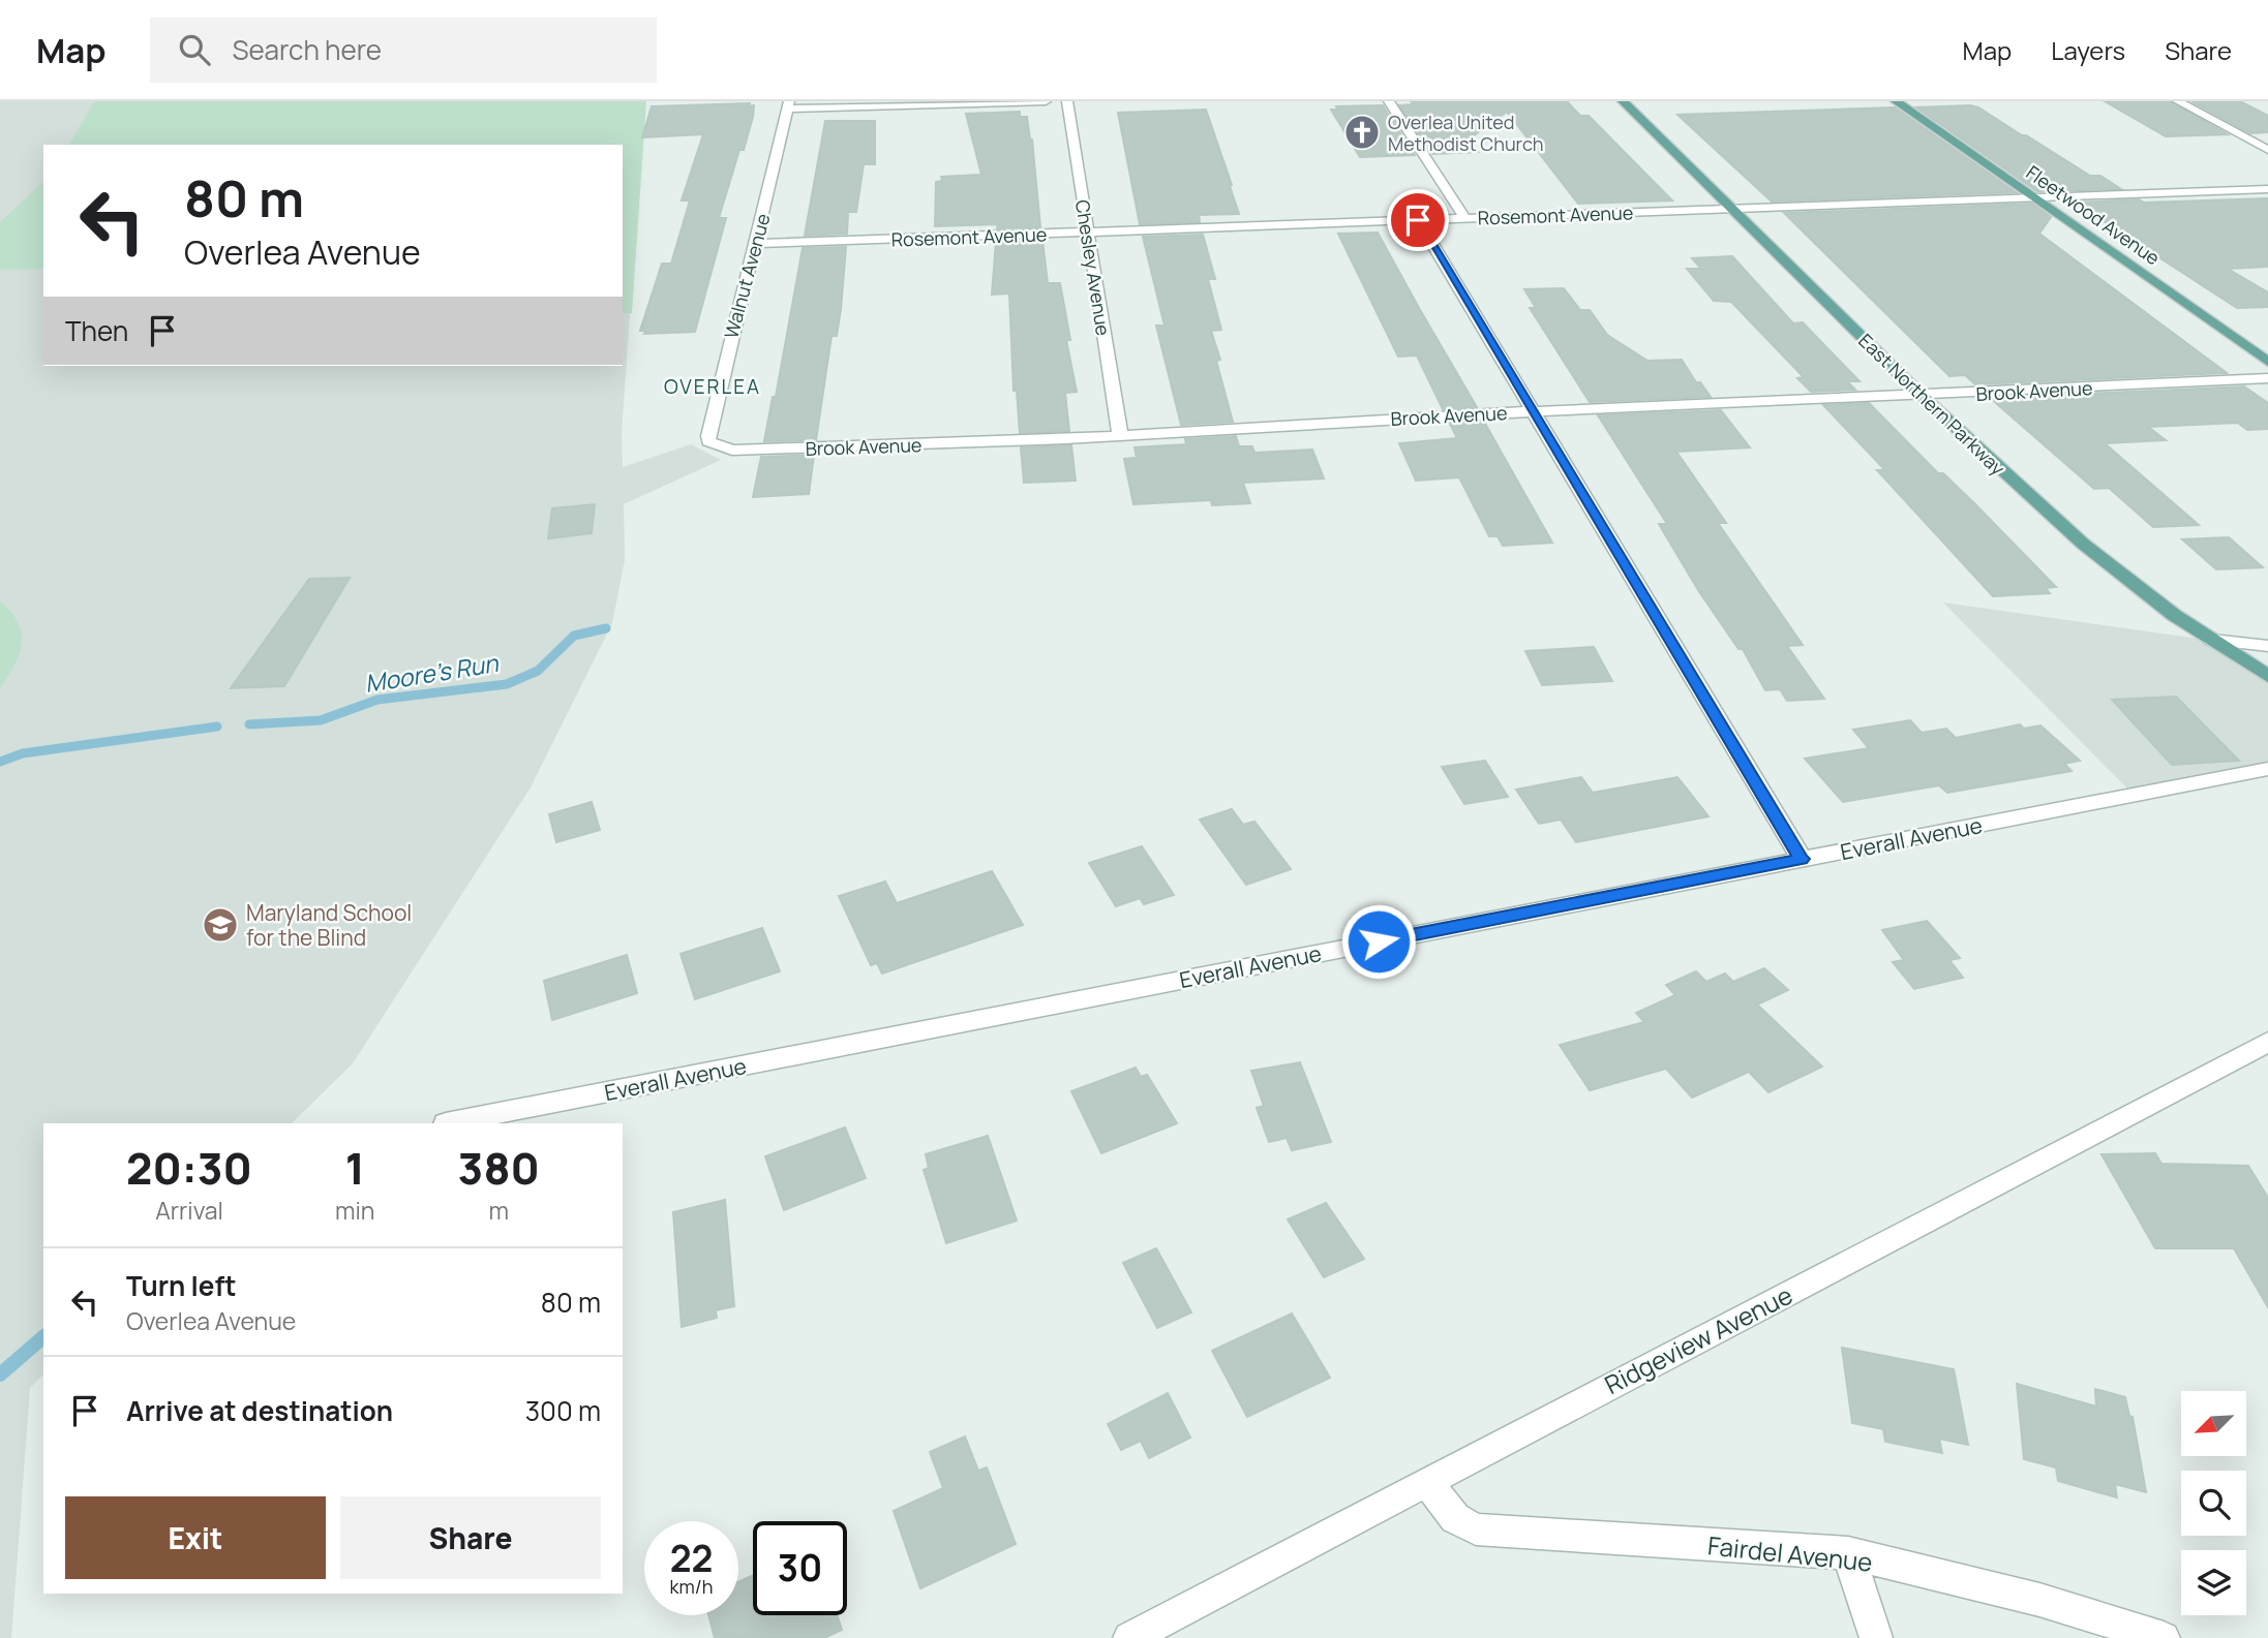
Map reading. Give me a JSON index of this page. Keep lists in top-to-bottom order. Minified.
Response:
{"streets":{"main road":["Fleetwood Avenue","East Northern Parkway"],"street":["Rosemont Avenue","Chesley Avenue","Walnut Avenue","Brook Avenue","Everall Avenue","Ridgeview Avenue","Fairdel Avenue"]},"crossings":[["Rosemont Avenue","Fleetwood Avenue"],["Rosemont Avenue","Chesley Avenue"],["Rosemont Avenue","Walnut Avenue"],["Rosemont Avenue","East Northern Parkway"],["Chesley Avenue","Brook Avenue"],["Walnut Avenue","Brook Avenue"],["Brook Avenue","East Northern Parkway"],["Ridgeview Avenue","Fairdel Avenue"]],"districts":["OVERLEA"],"water":["Moore's Run"],"places":{"church":["Overlea United Methodist Church"],"school or university":["Maryland School for the Blind"]},"north":"bottom left","page":{"header":"Map","search":"Search here","nav":["Map","Layers","Share"],"turn":["80 m","Overlea Avenue"],"then":"Then","eta":["20:30","Arrival","1","min","380","m"],"list":[{"name":"Turn left","note":"Overlea Avenue","value":"80 m"},{"name":"Arrive at destination","value":"300 m"}],"buttons":["Exit","Share"],"speed":"22 km/h","limit":"30"}}
